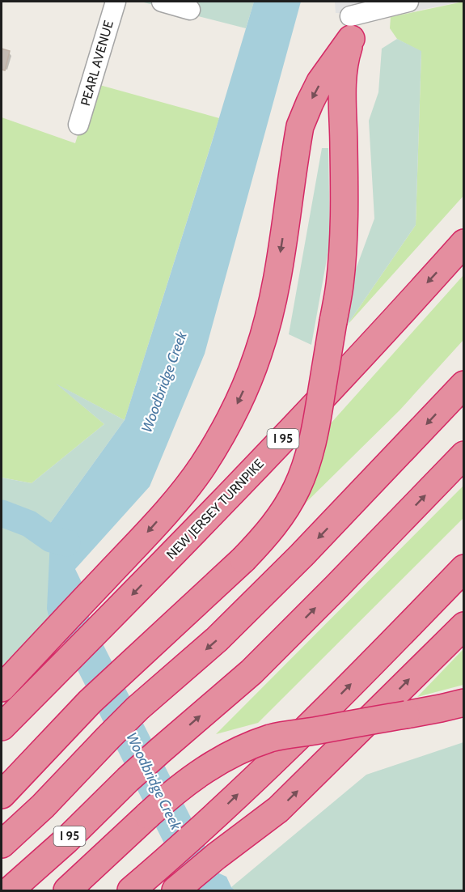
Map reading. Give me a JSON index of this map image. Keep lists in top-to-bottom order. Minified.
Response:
{"streets":{"highway":["I 95","NEW JERSEY TURNPIKE"],"street":["PEARL AVENUE"]},"water":["Woodbridge Creek"]}
